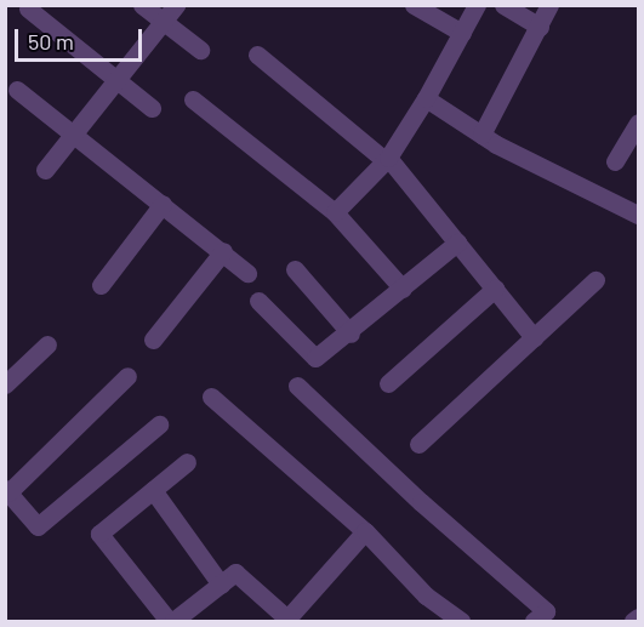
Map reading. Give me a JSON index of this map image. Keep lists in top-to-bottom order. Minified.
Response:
{"scale_bar":"50 m"}
